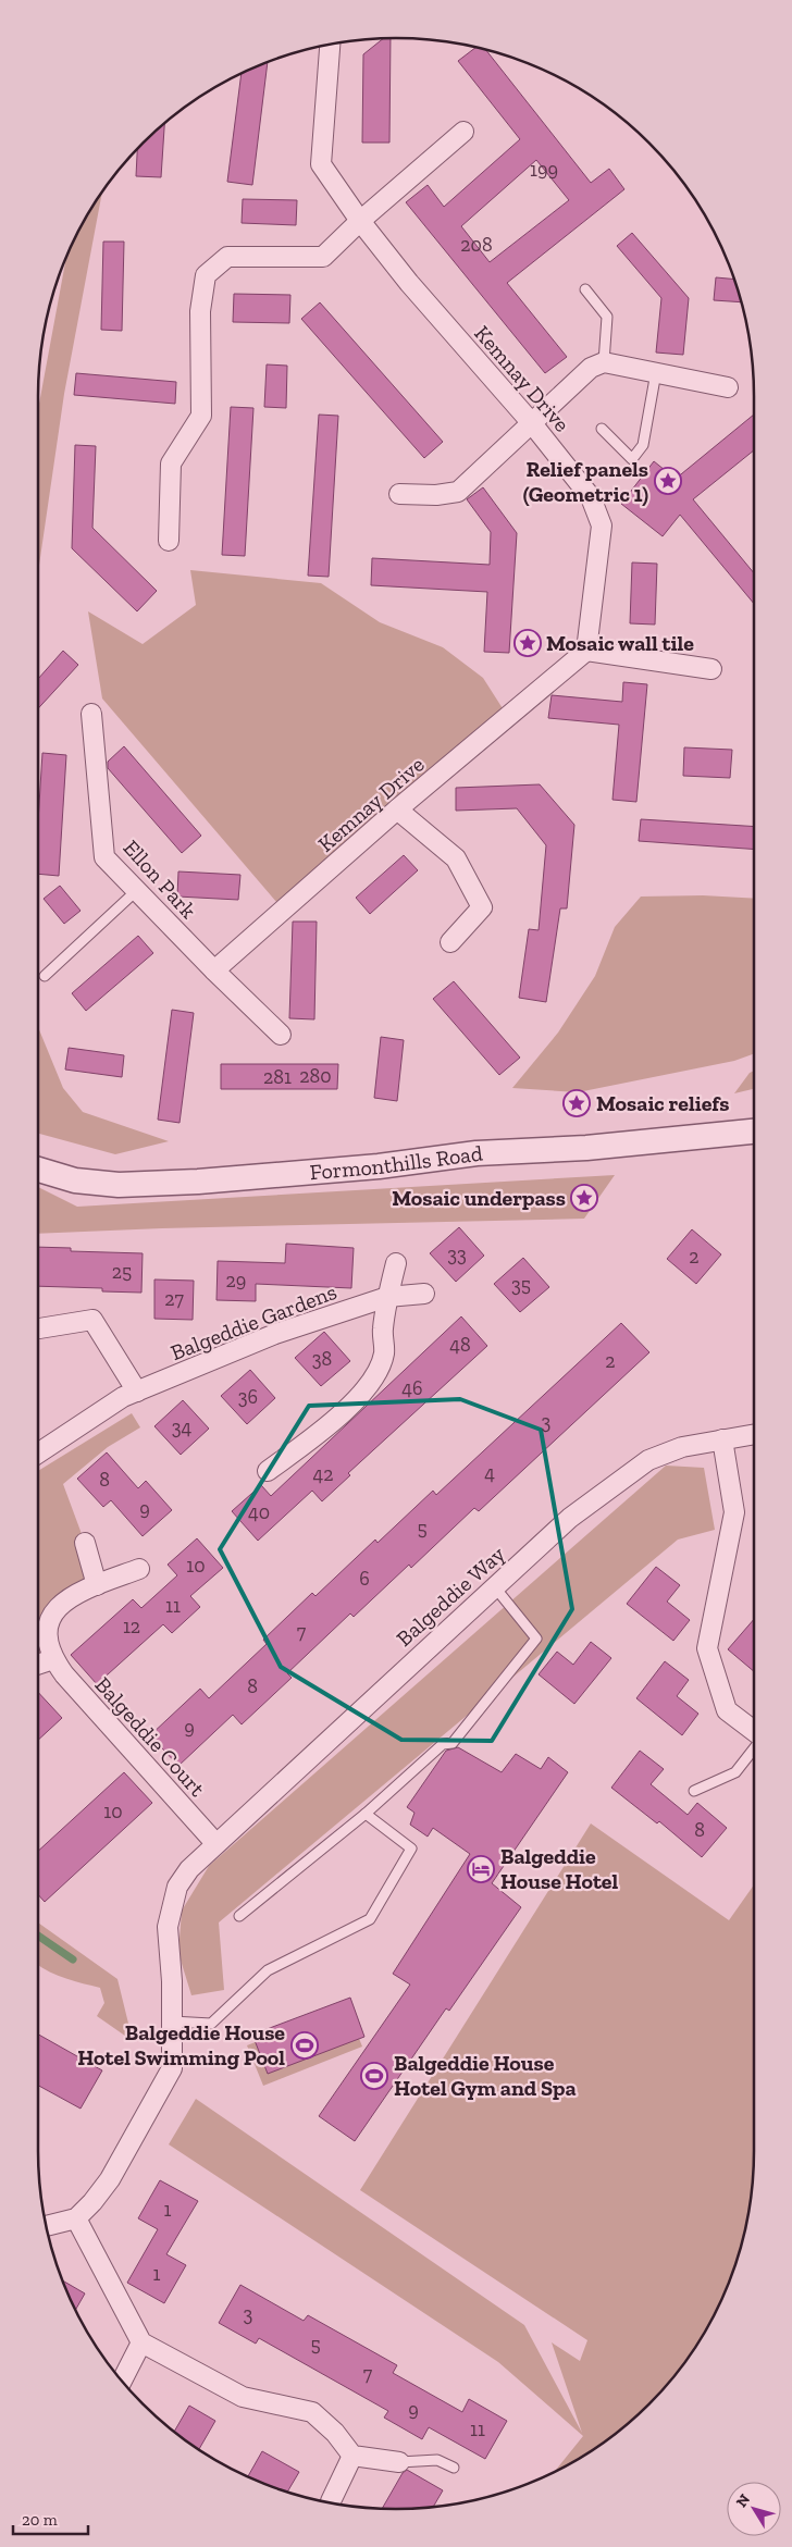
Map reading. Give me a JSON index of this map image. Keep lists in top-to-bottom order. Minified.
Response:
{"streets":{"street":["Kemnay Drive","Ellon Park","Formonthills Road","Balgeddie Gardens","Balgeddie Way","Balgeddie Court"]},"crossings":[["Kemnay Drive","Ellon Park"],["Balgeddie Way","Balgeddie Court"]],"places":{"place":["Relief panels (Geometric 1)","Mosaic wall tile","Mosaic reliefs","Mosaic underpass"],"hotel":["Balgeddie House Hotel"],"sports":["Balgeddie House Hotel Swimming Pool","Balgeddie House Hotel Gym and Spa"]},"house_numbers":["199","208","280","281","33","2","25","29","35","27","48","38","2","46","36","3","34","4","42","8","9","40","5","10","6","11","12","7","8","9","10","8","1","1","3","5","7","9","11"],"scale_bar":"20 m","north":"top left"}
